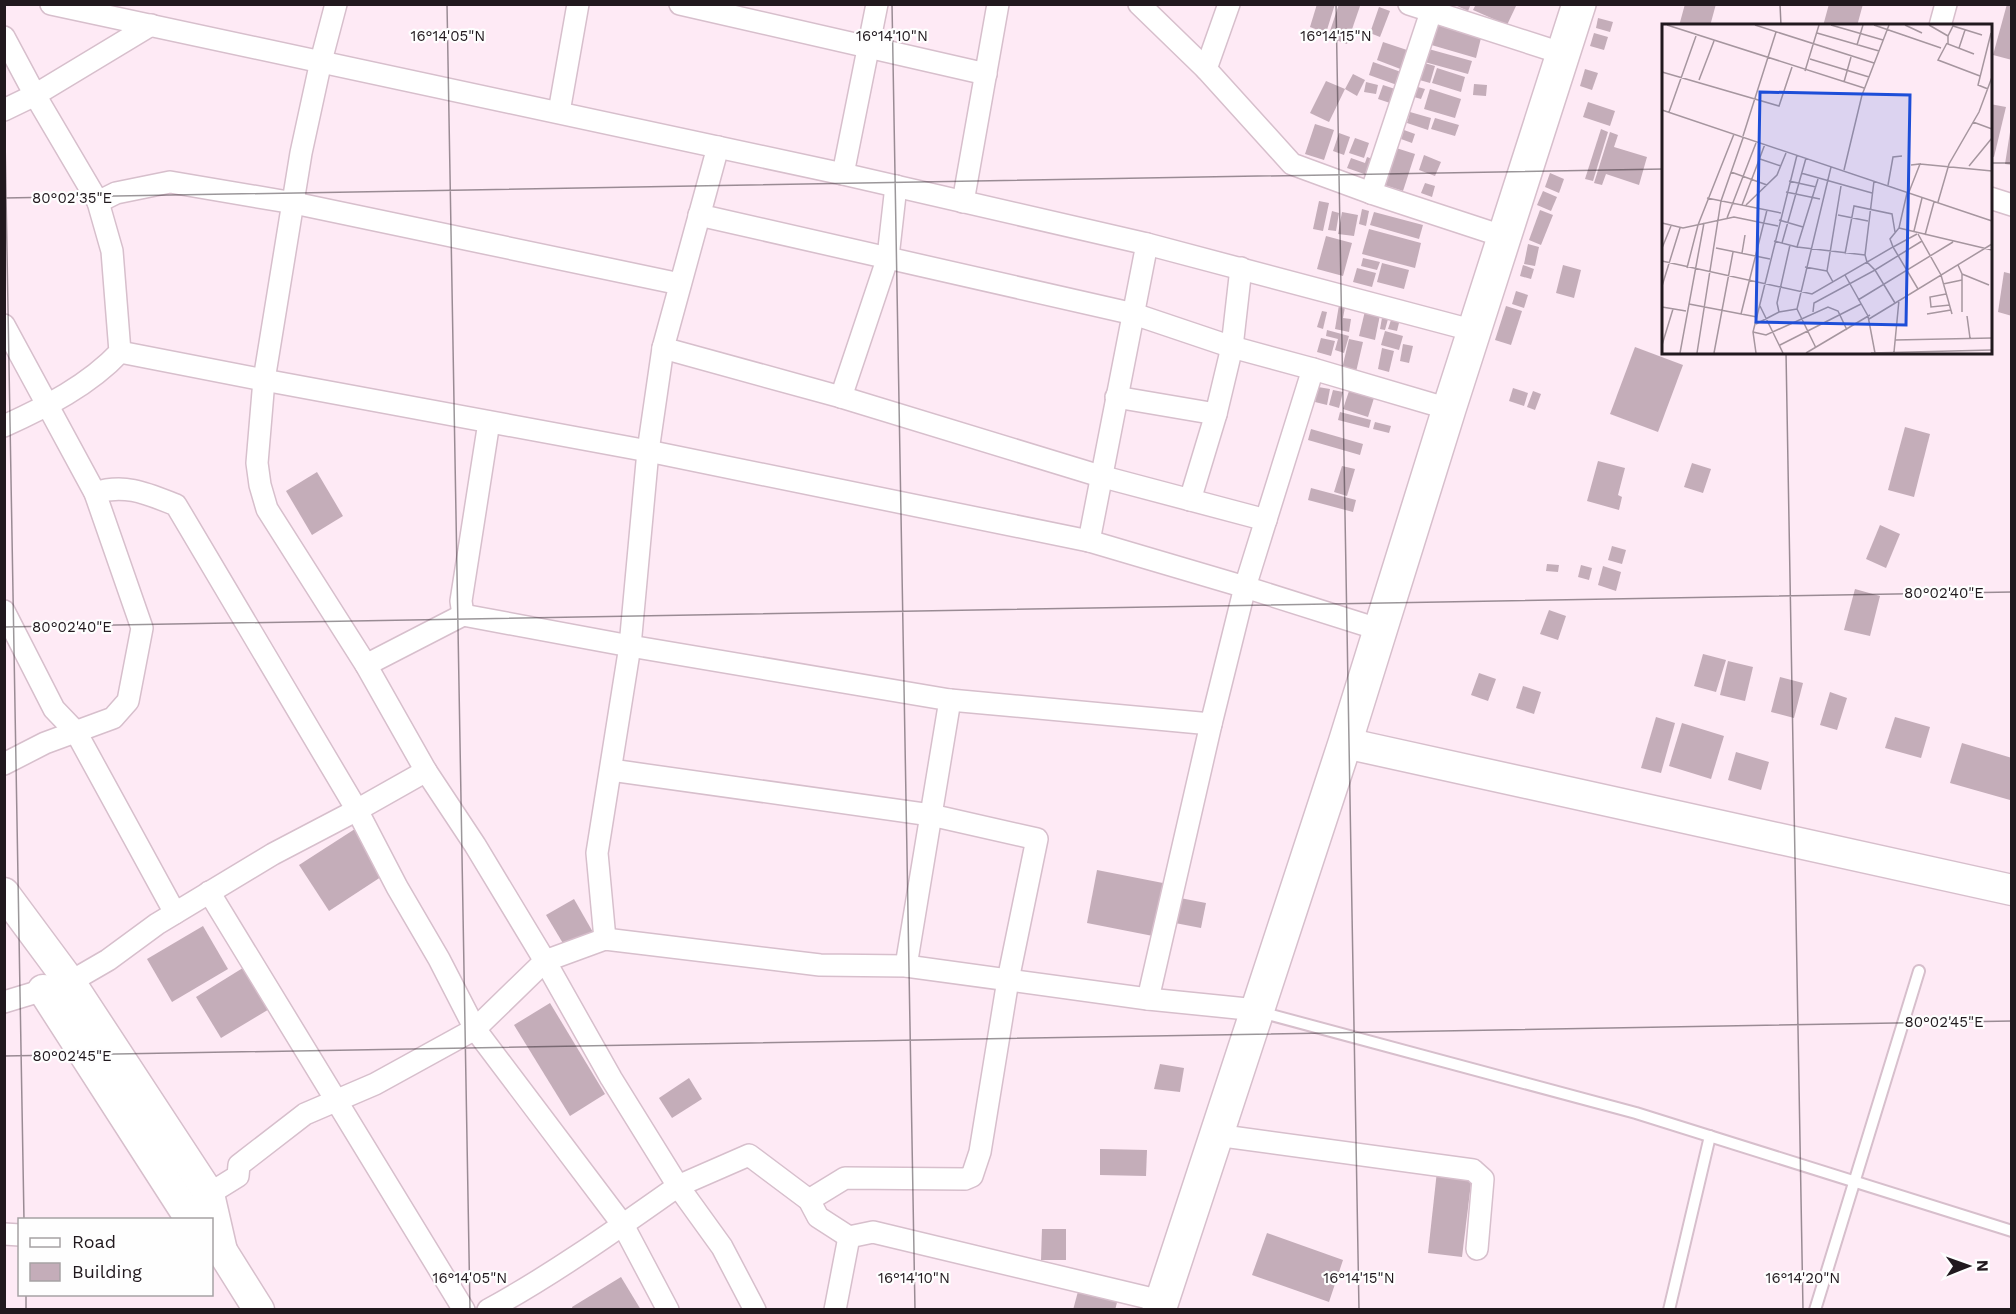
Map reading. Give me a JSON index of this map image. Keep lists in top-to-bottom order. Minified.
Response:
{"legend":["Road","Building"],"north":"right","coordinates":["16°14'05\"N","16°14'10\"N","16°14'15\"N","80°02'35\"E","80°02'40\"E","80°02'45\"E","16°14'20\"N"]}
